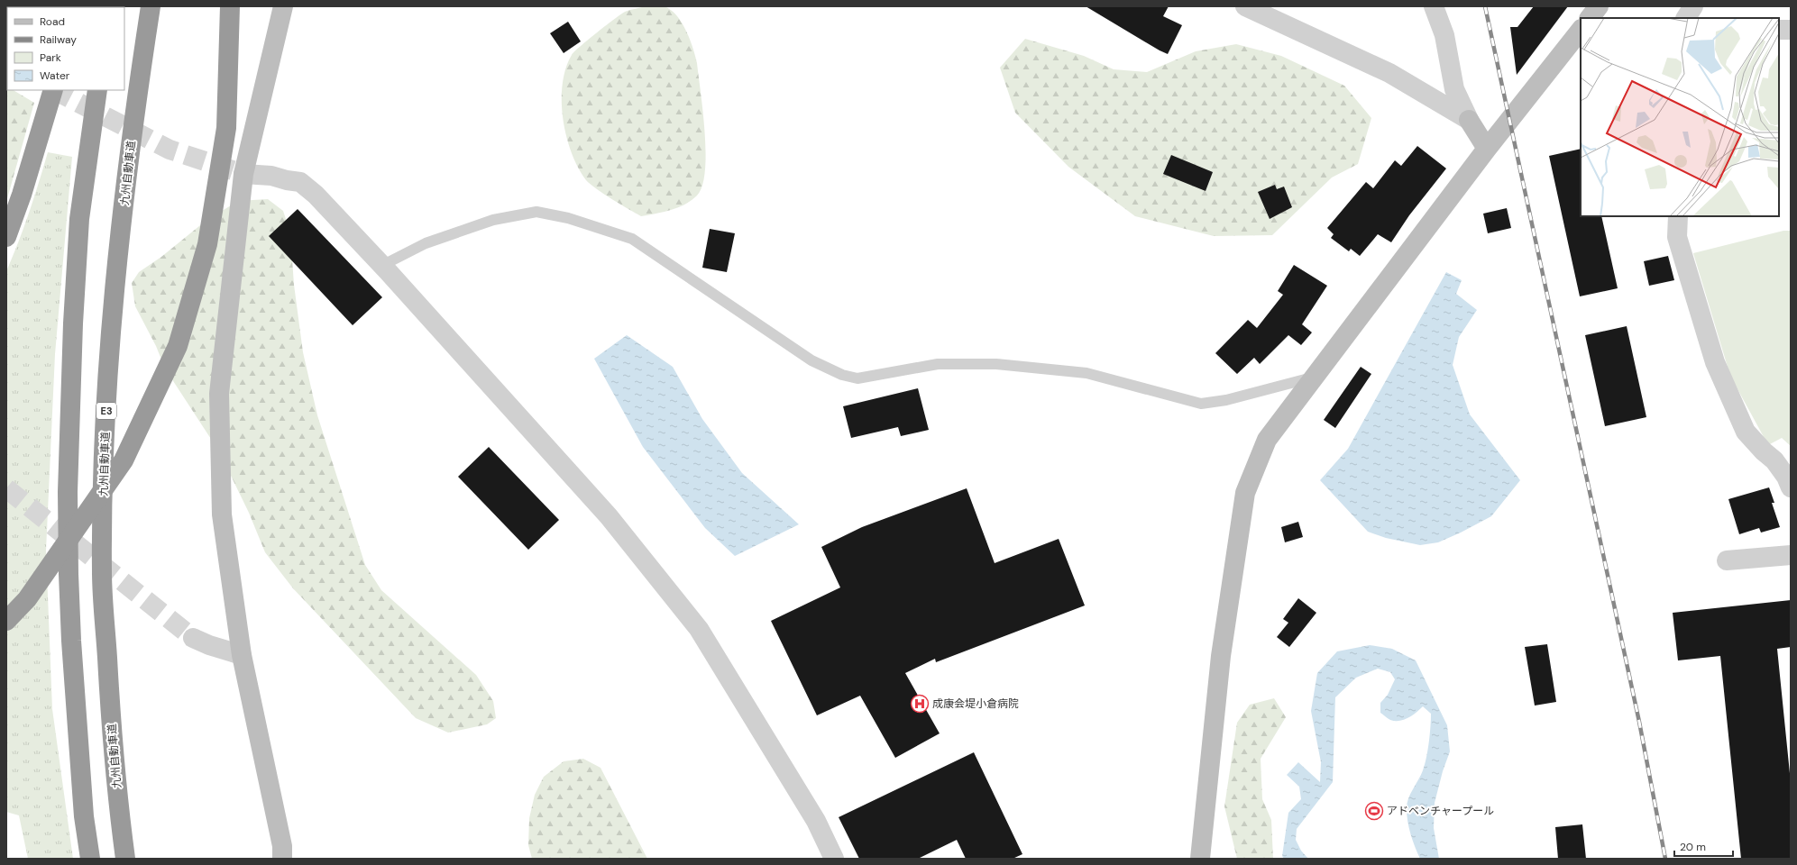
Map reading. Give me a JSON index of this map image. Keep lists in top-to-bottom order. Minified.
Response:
{"streets":{"highway":["九州自動車道","E3"]},"places":{"hospital":["成康会堤小倉病院"],"sports":["アドベンチャープール"]},"legend":["Road","Railway","Park","Water"],"scale_bar":"20 m"}
